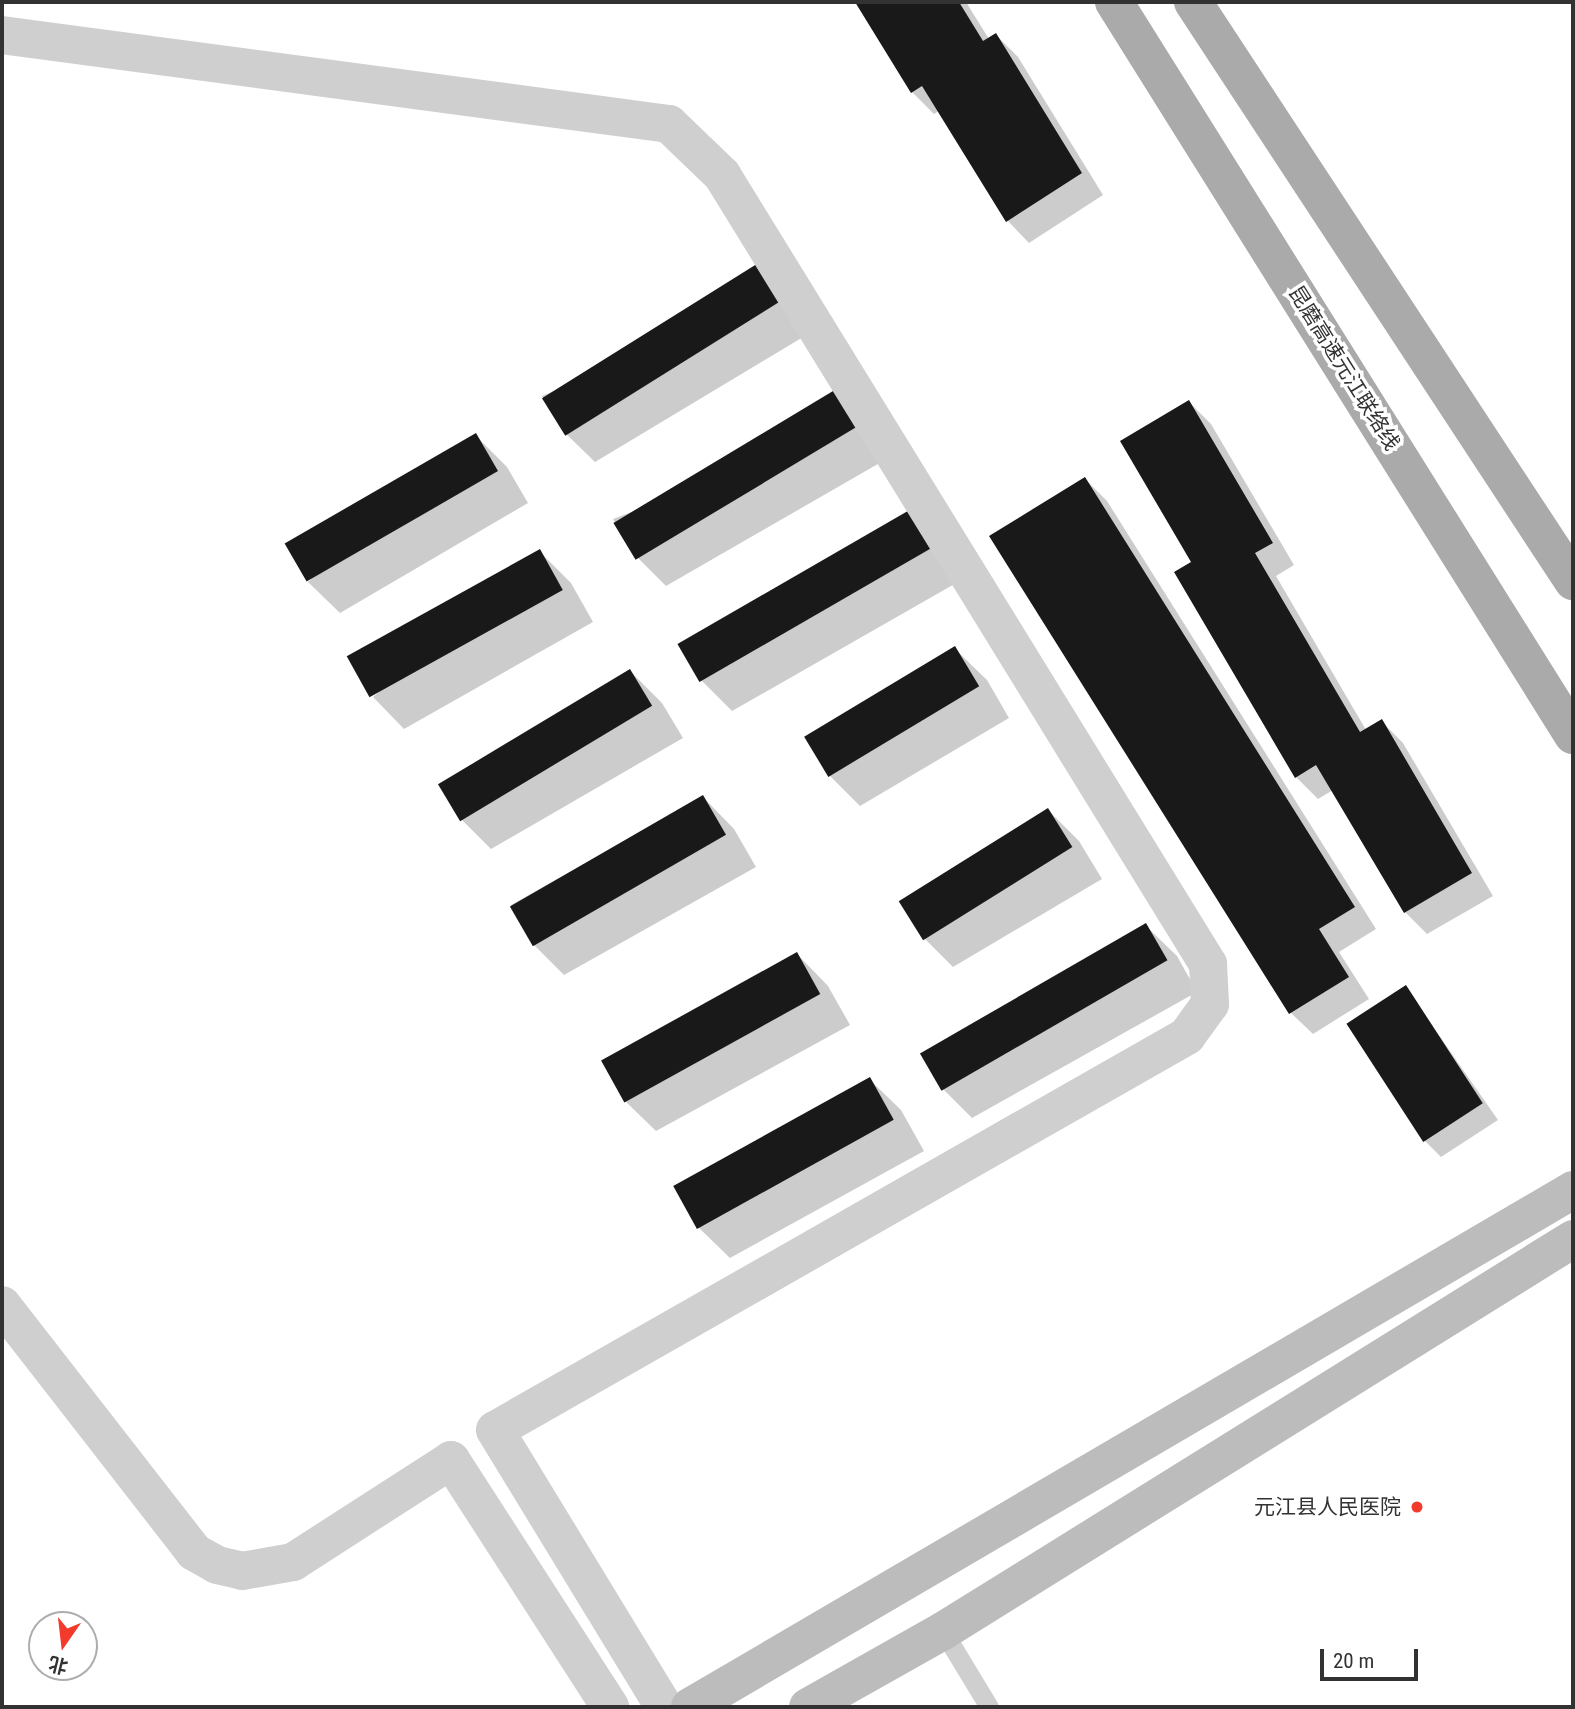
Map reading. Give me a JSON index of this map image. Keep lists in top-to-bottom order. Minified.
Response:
{"streets":{"main road":["昆磨高速元江联络线"]},"places":["元江县人民医院"],"scale_bar":"20 m","north":"bottom"}
